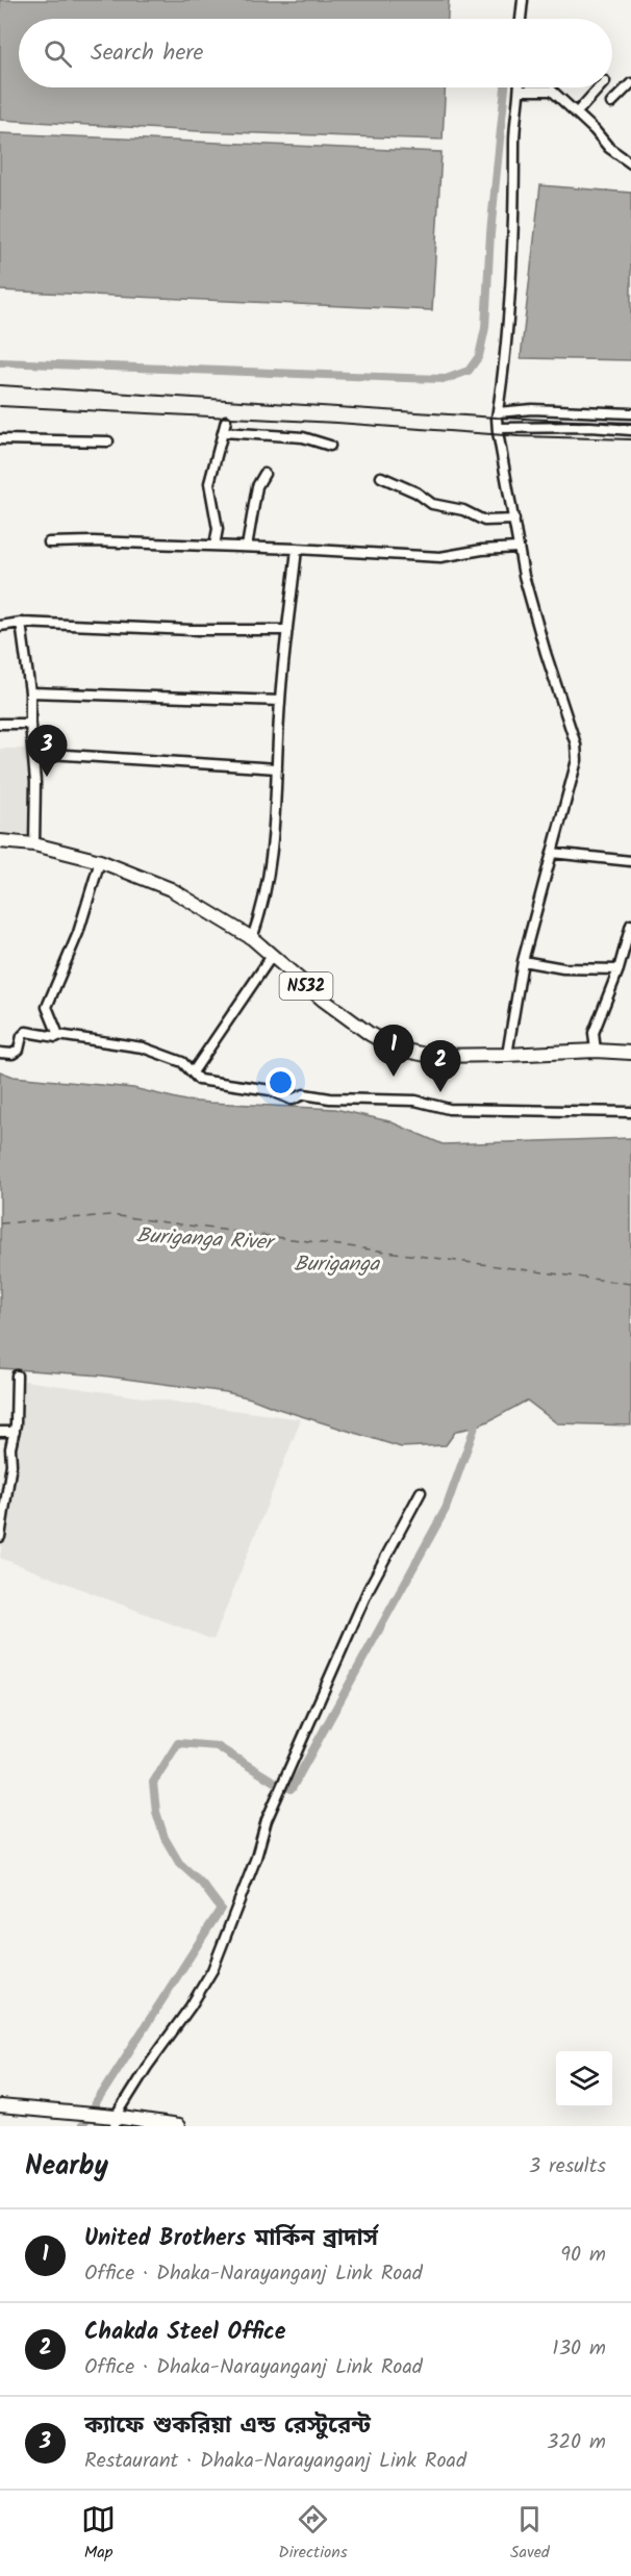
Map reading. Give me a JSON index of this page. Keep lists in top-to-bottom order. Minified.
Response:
{"streets":{"highway":["N532"]},"water":["Buriganga River","Buriganga"],"page":{"search":"Search here","pins":["3","1","2"],"heading":["Nearby","3 results"],"list":[{"mark":"1","name":"United Brothers মার্কিন ব্রাদার্স","note":"Office · Dhaka-Narayanganj Link Road","value":"90 m"},{"mark":"2","name":"Chakda Steel Office","note":"Office · Dhaka-Narayanganj Link Road","value":"130 m"},{"mark":"3","name":"ক্যাফে শুকরিয়া এন্ড রেস্টুরেন্ট","note":"Restaurant · Dhaka-Narayanganj Link Road","value":"320 m"}],"nav":["Map","Directions","Saved"]}}
